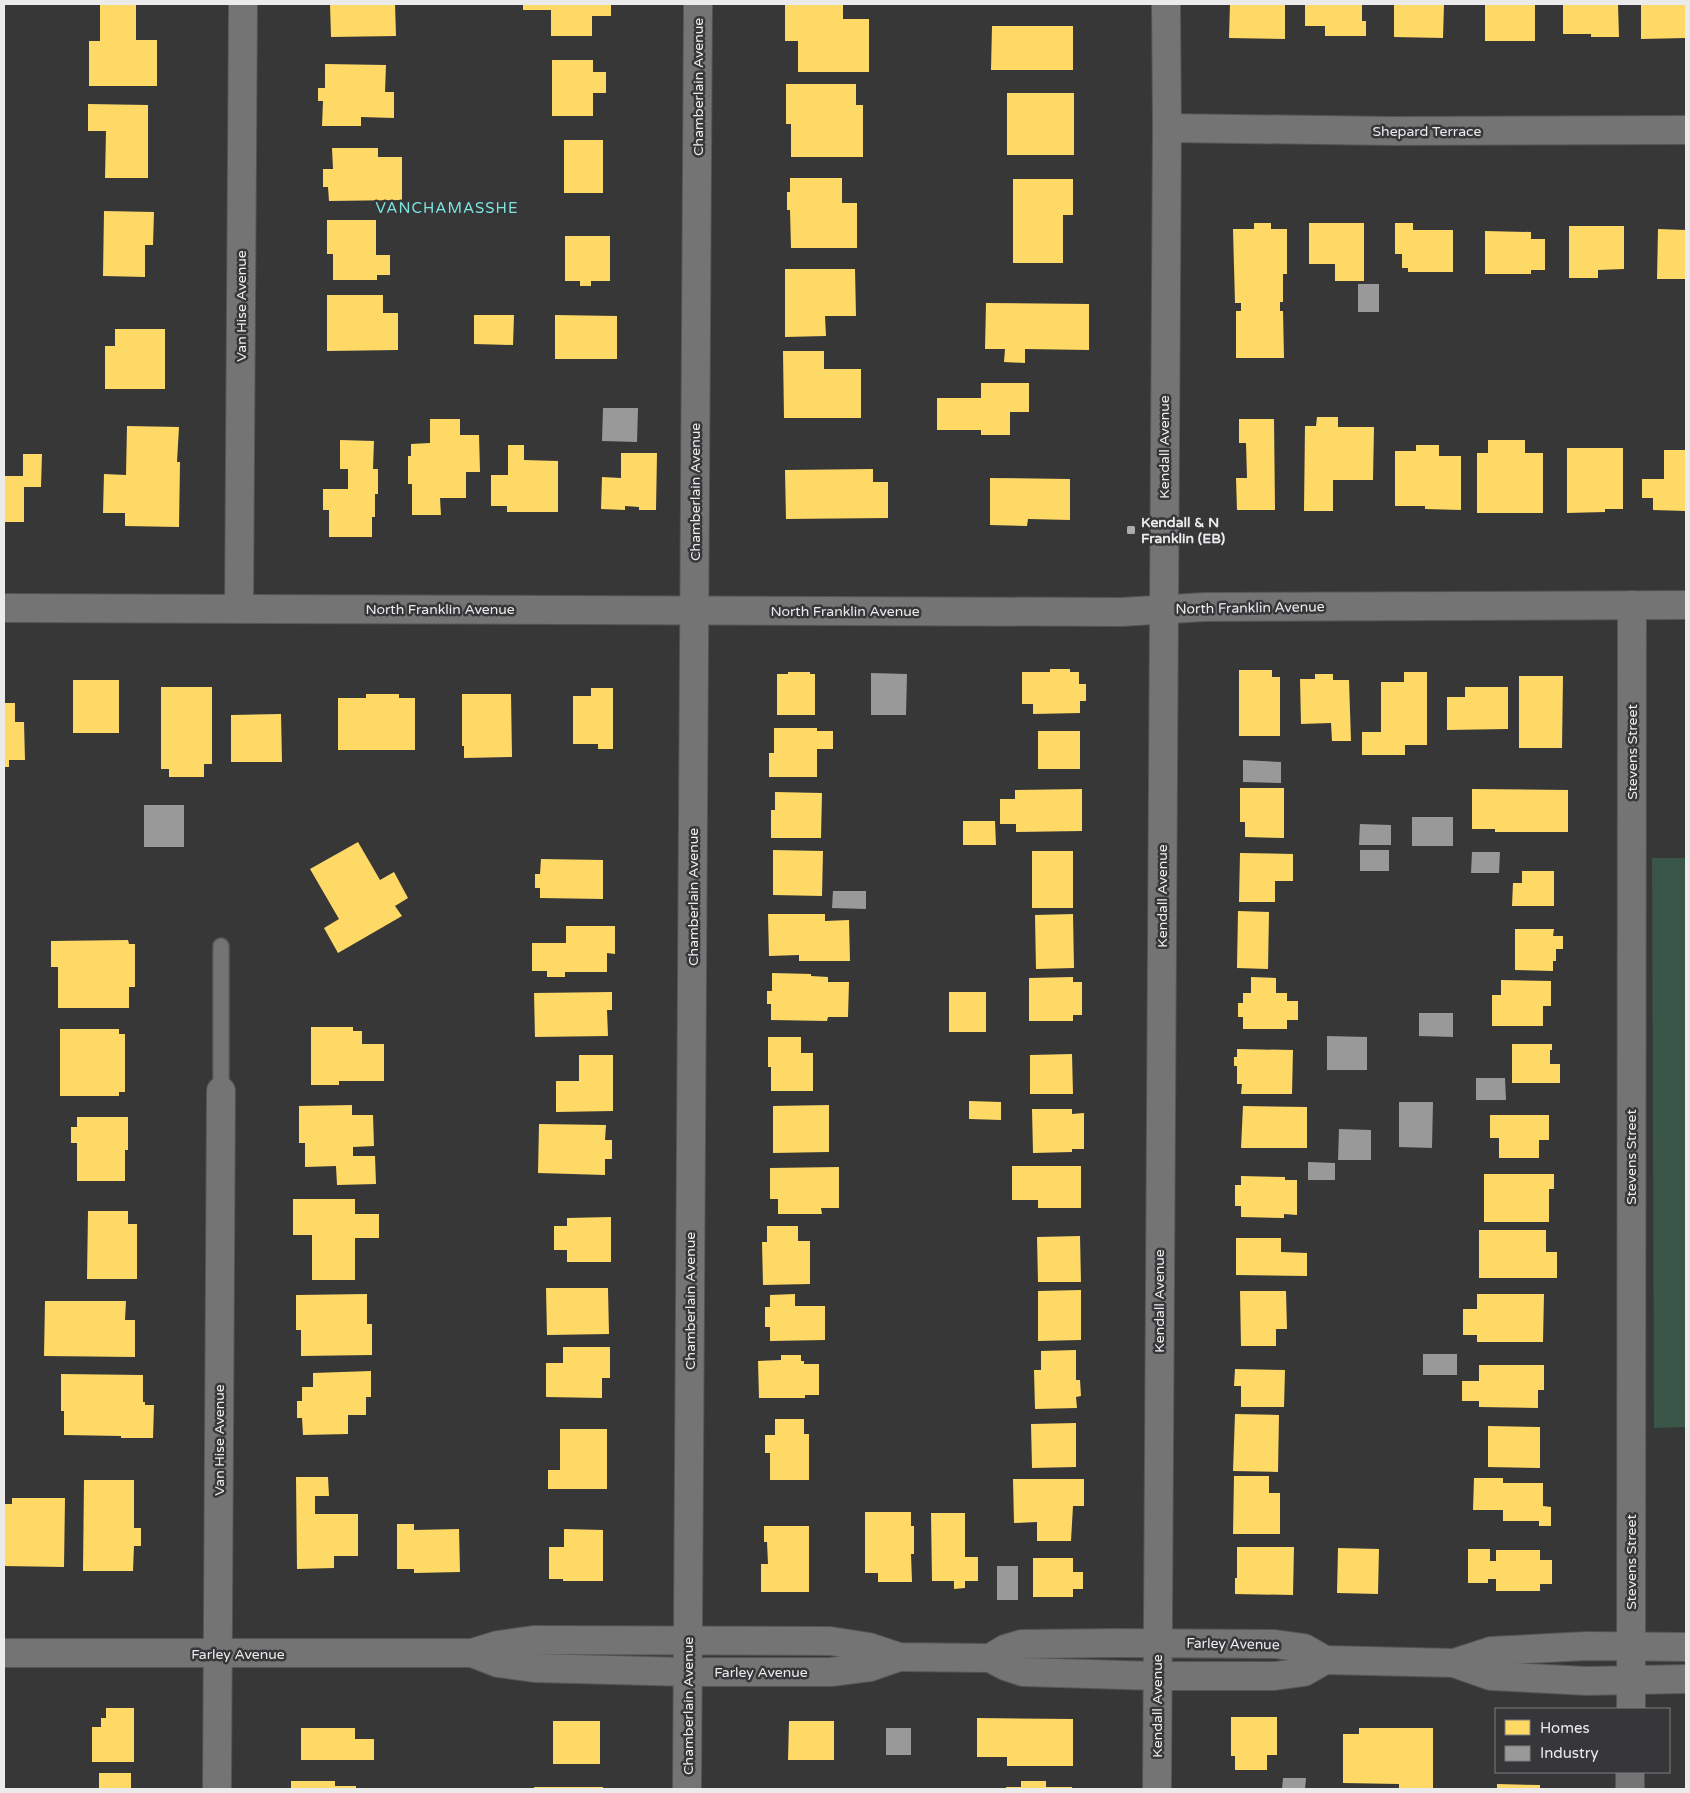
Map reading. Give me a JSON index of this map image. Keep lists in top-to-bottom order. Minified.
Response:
{"streets":{"street":["Chamberlain Avenue","Shepard Terrace","Van Hise Avenue","Kendall Avenue","North Franklin Avenue","Stevens Street","Farley Avenue"]},"crossings":[["Chamberlain Avenue","North Franklin Avenue"],["Chamberlain Avenue","Farley Avenue"],["Shepard Terrace","Kendall Avenue"],["Van Hise Avenue","North Franklin Avenue"],["Van Hise Avenue","Farley Avenue"],["Kendall Avenue","North Franklin Avenue"],["Kendall Avenue","Farley Avenue"],["North Franklin Avenue","Stevens Street"],["Stevens Street","Farley Avenue"]],"districts":["VANCHAMASSHE"],"places":{"transit":["Kendall & N Franklin (EB)"]},"legend":["Homes","Industry"]}
